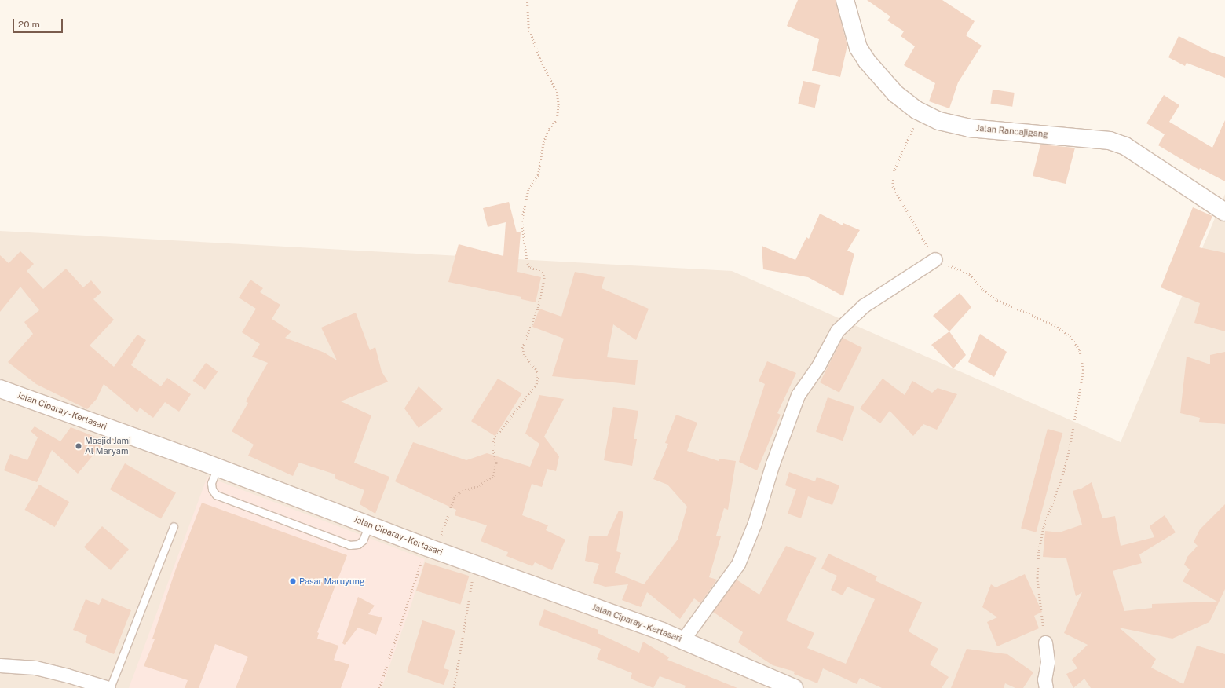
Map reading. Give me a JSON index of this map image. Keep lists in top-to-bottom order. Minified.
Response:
{"streets":{"main road":["Jalan Rancajigang","Jalan Ciparay - Kertasari"]},"places":["Masjid Jami Al Maryam","Pasar Maruyung"],"scale_bar":"20 m"}
